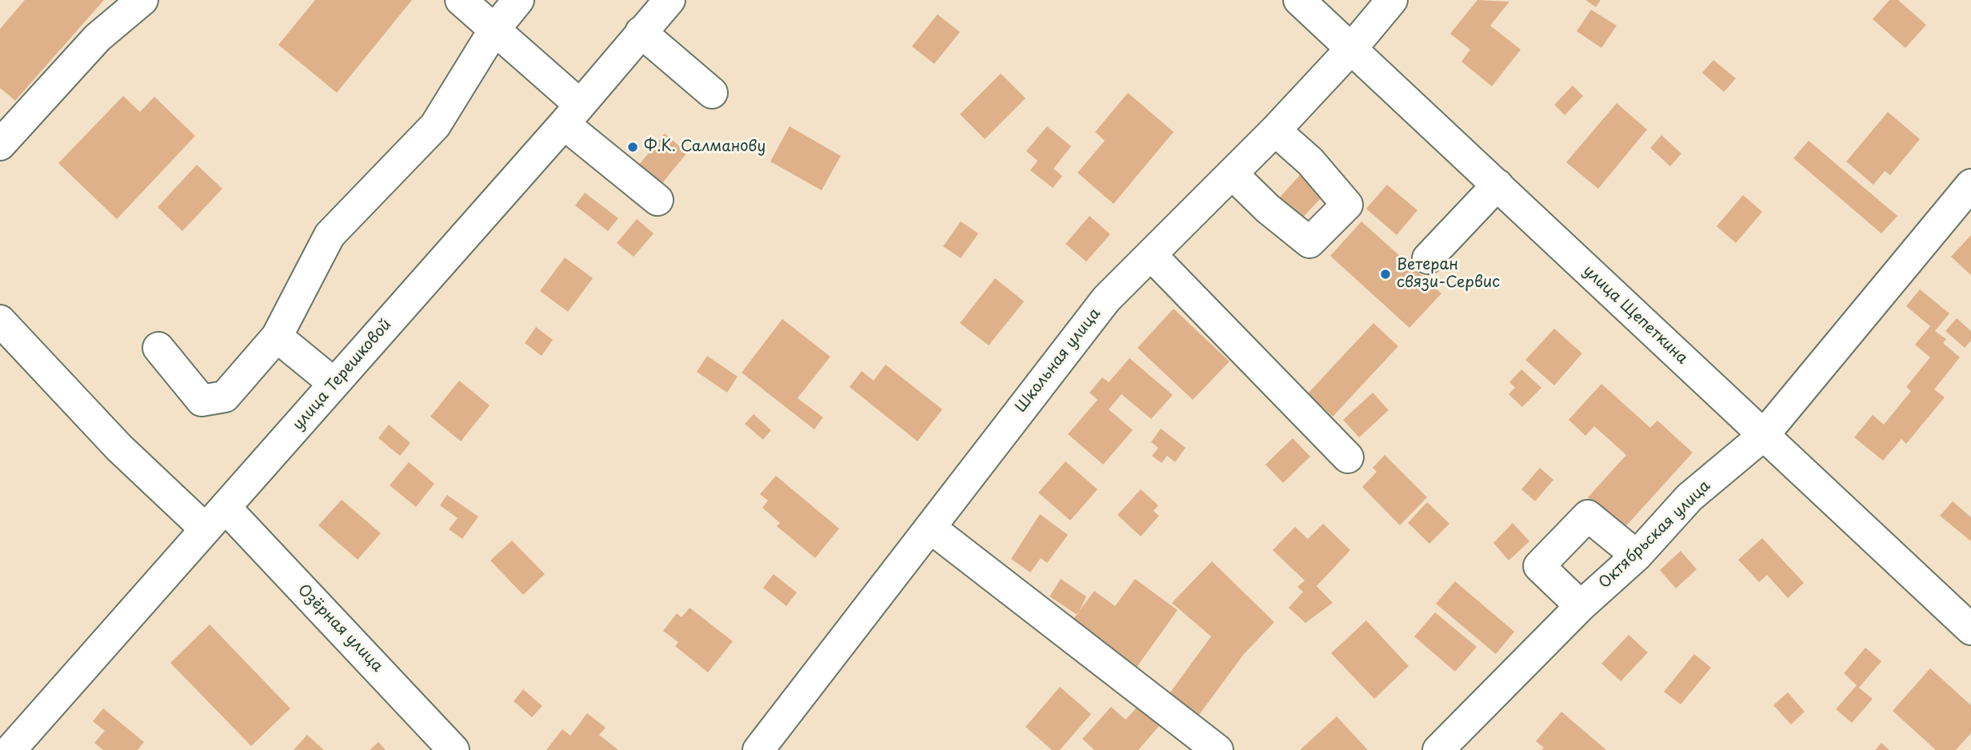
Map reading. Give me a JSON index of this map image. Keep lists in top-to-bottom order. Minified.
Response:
{"streets":{"street":["улица Щепеткина","Школьная улица","улица Терешковой","Октябрьская улица","Озёрная улица"]},"crossings":[["улица Щепеткина","Школьная улица"],["улица Щепеткина","Октябрьская улица"],["улица Терешковой","Озёрная улица"]],"places":["Ф.К. Салманову","Ветеран связи-Сервис"]}
